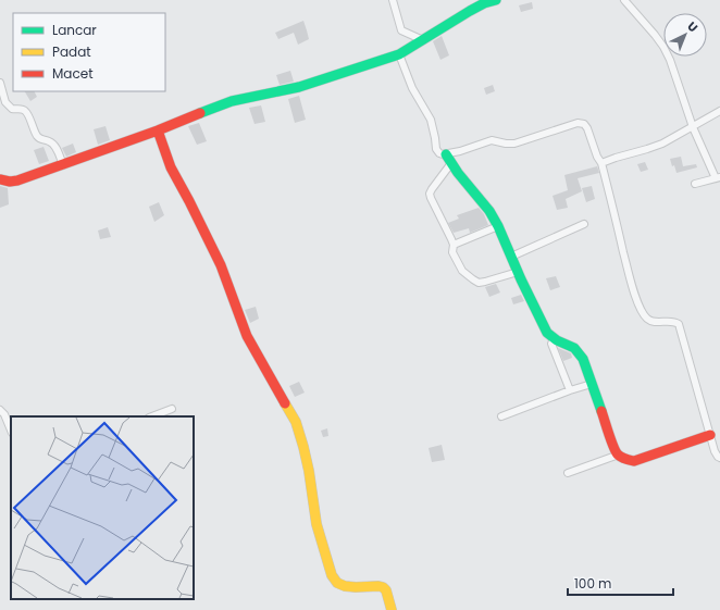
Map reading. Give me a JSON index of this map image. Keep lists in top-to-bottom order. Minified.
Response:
{"legend":["Lancar","Padat","Macet"],"scale_bar":"100 m","north":"top right"}
